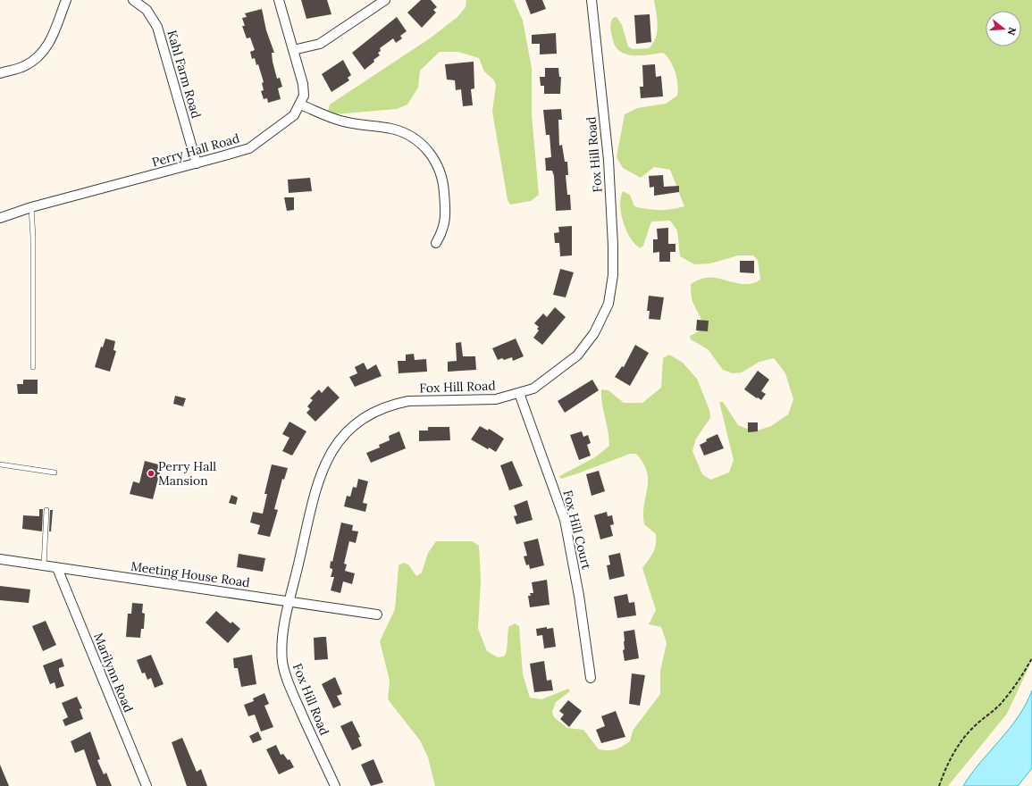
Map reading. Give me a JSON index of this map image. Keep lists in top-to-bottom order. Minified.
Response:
{"streets":{"street":["Kahl Farm Road","Perry Hall Road","Fox Hill Road","Fox Hill Court","Meeting House Road","Marilynn Road"]},"crossings":[["Kahl Farm Road","Perry Hall Road"],["Fox Hill Road","Fox Hill Court"],["Fox Hill Road","Meeting House Road"],["Meeting House Road","Marilynn Road"]],"places":["Perry Hall Mansion"],"north":"right"}
